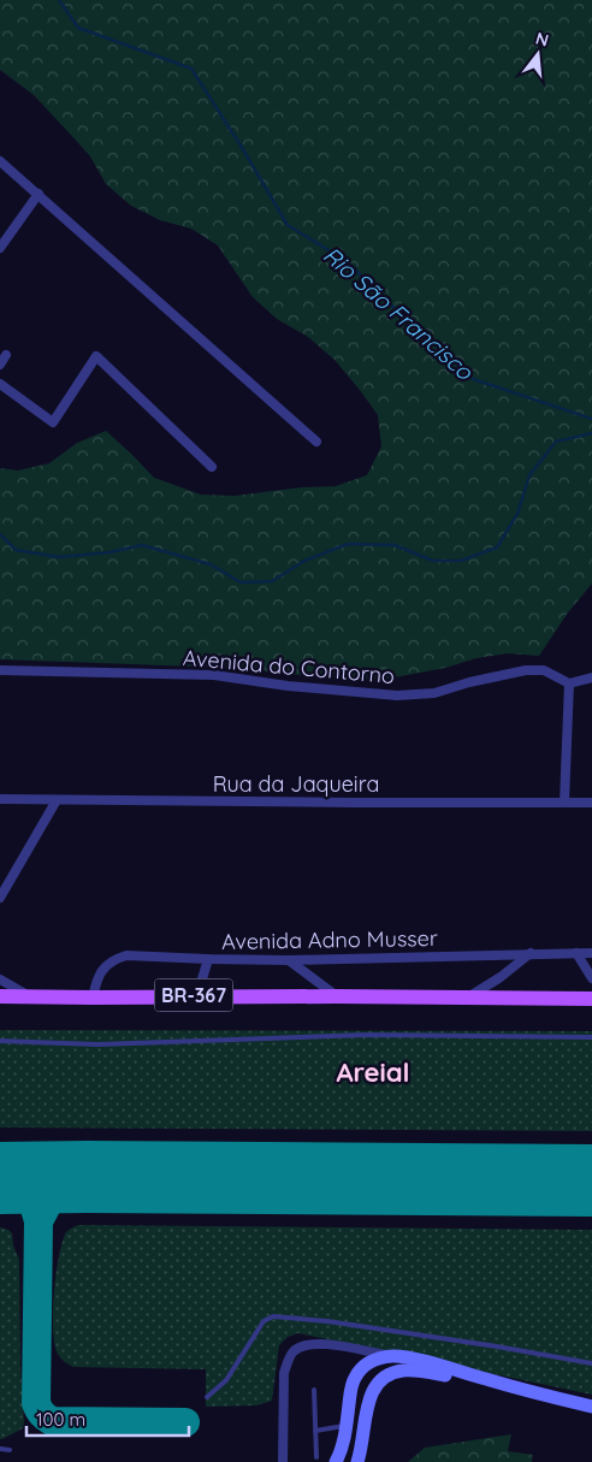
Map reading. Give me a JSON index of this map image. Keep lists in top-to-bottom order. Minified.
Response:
{"streets":{"main road":["BR-367"],"street":["Avenida do Contorno","Rua da Jaqueira","Avenida Adno Musser"]},"crossings":[["Avenida Adno Musser","BR-367"]],"districts":["Areial"],"water":["Rio São Francisco"],"scale_bar":"100 m","north":"top"}
